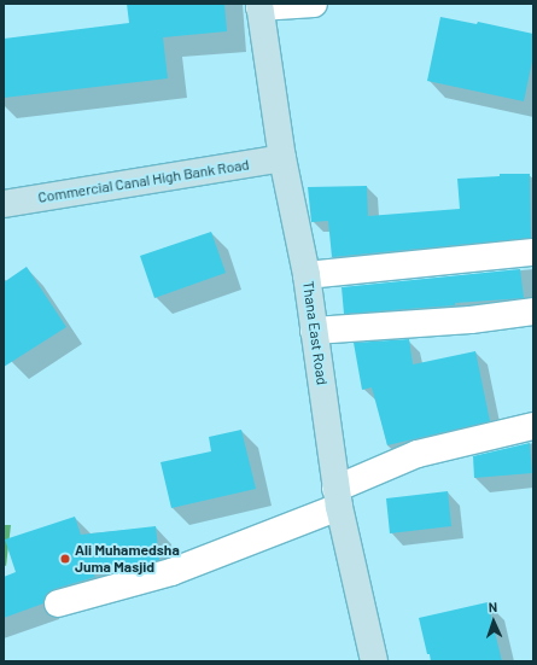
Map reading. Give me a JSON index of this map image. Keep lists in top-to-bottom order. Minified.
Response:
{"streets":{"main road":["Commercial Canal High Bank Road","Thana East Road"]},"crossings":[["Commercial Canal High Bank Road","Thana East Road"]],"places":["Ali Muhamedsha Juma Masjid"],"north":"top"}
